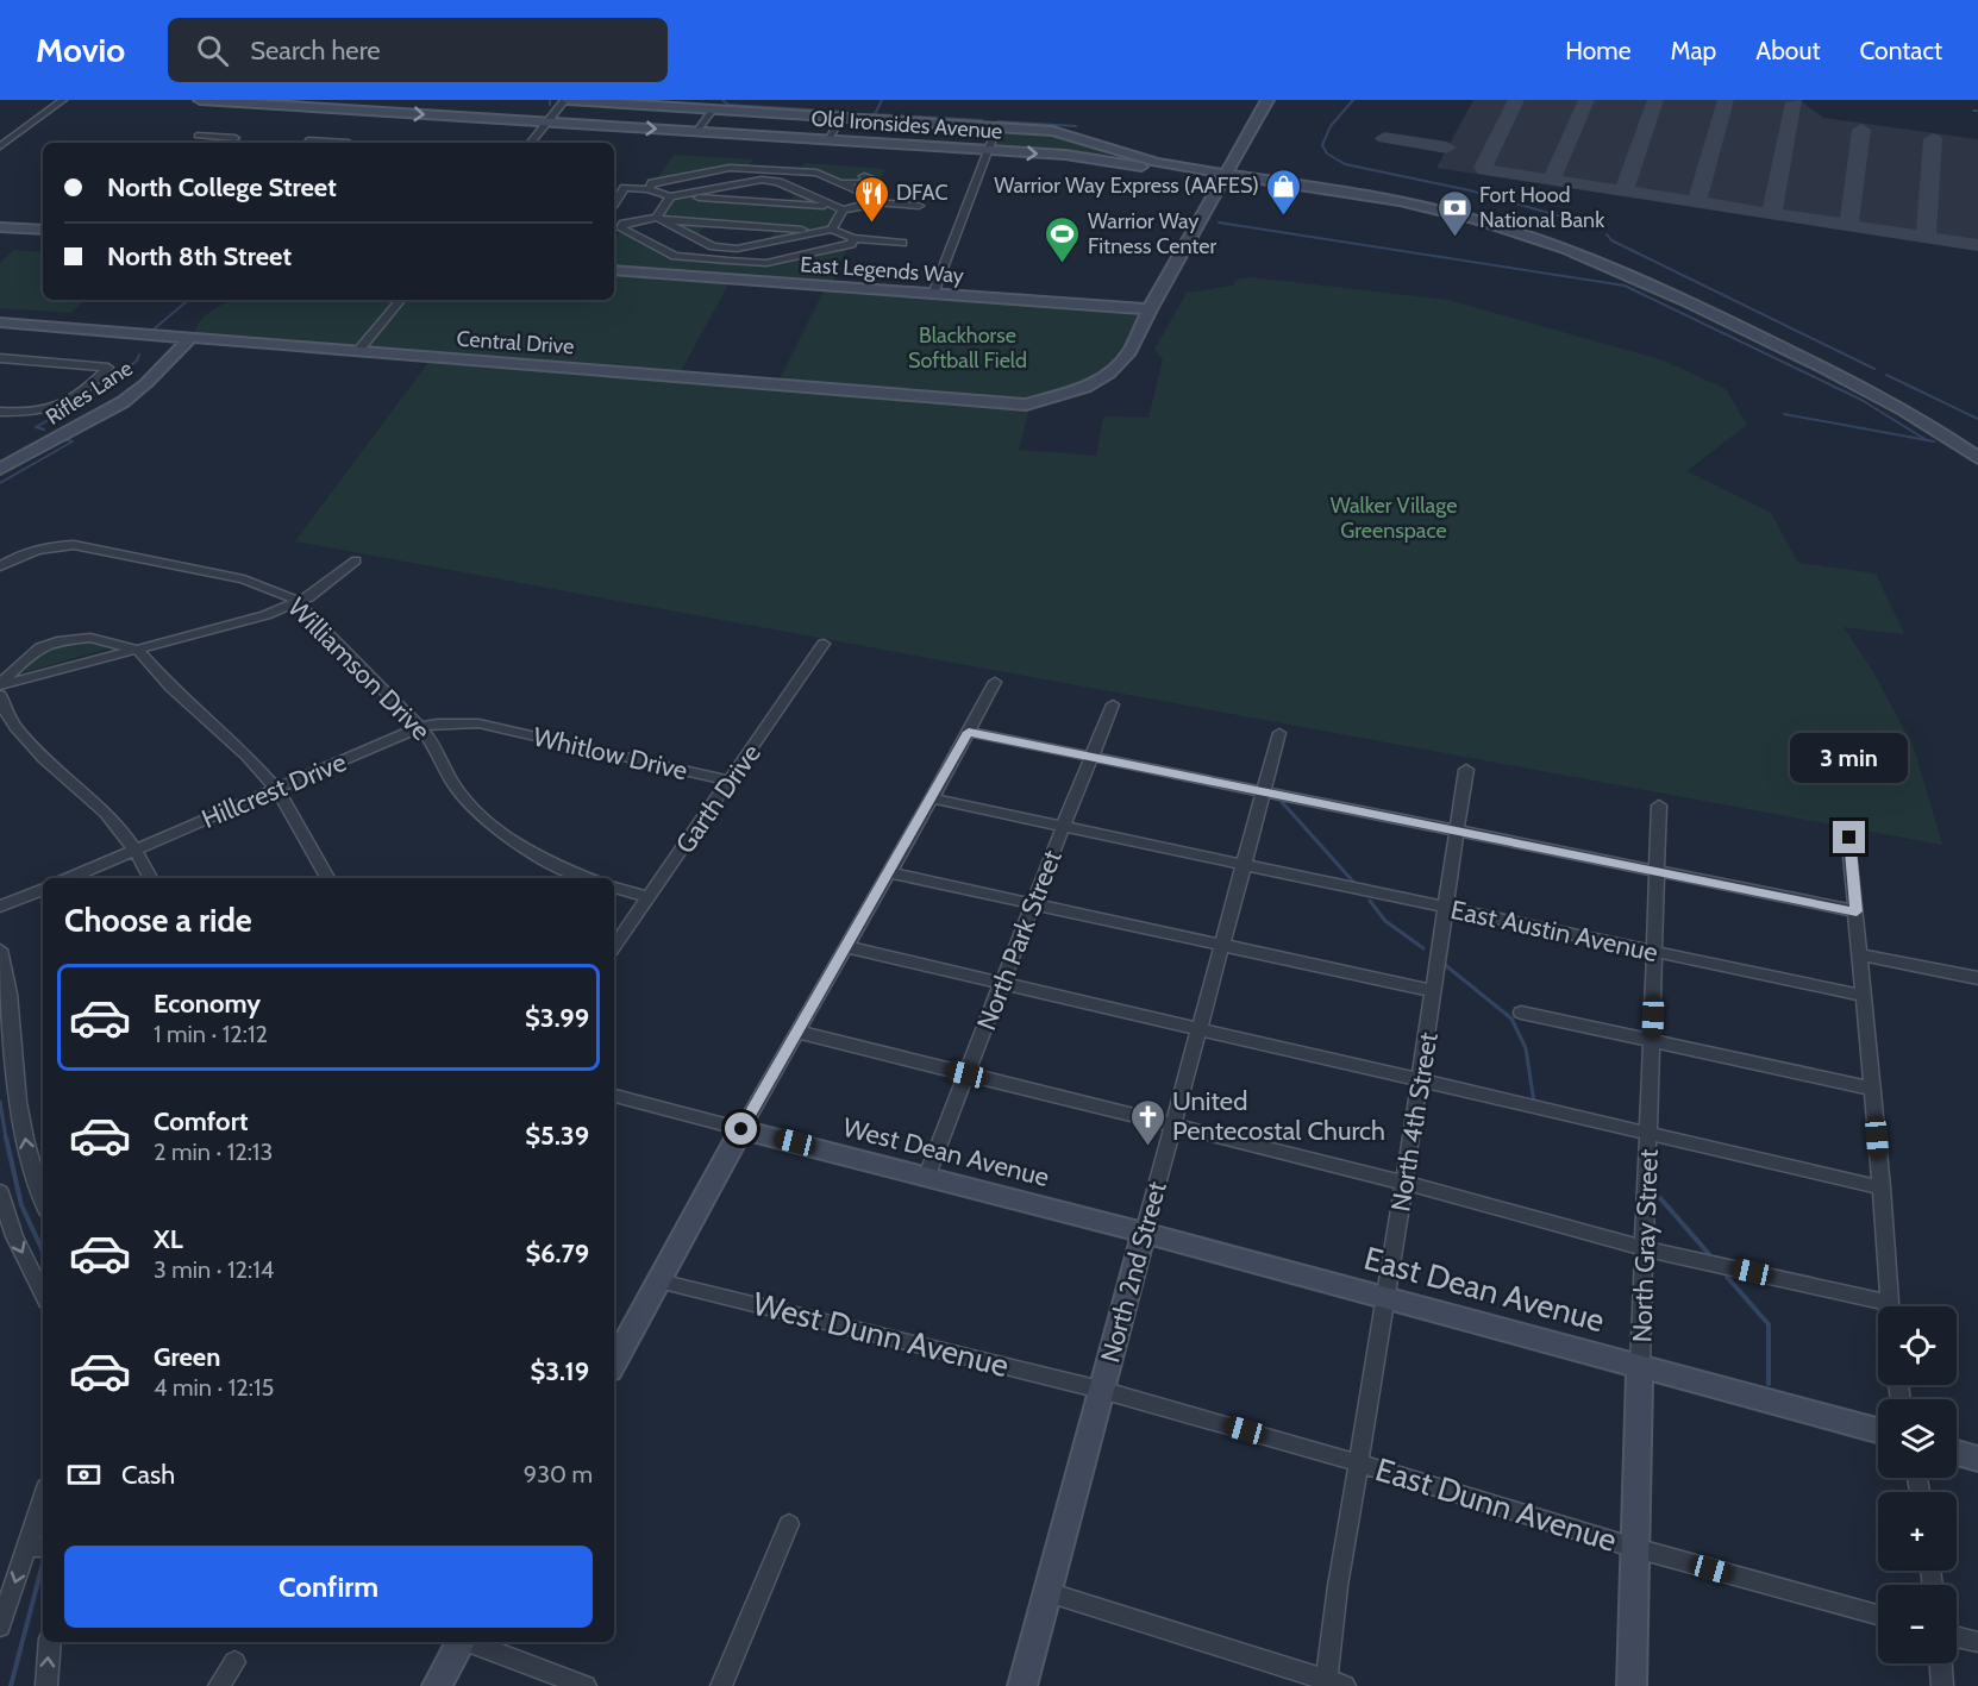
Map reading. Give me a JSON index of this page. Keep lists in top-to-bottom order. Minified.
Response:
{"streets":{"street":["Old Ironsides Avenue","East Legends Way","Central Drive","Rifles Lane","Williamson Drive","Whitlow Drive","Hillcrest Drive","Garth Drive","East Austin Avenue","North Park Street","North 4th Street","West Dean Avenue","North Gray Street","North 2nd Street","East Dean Avenue","West Dunn Avenue","East Dunn Avenue"]},"crossings":[["East Legends Way","Central Drive"],["Central Drive","Rifles Lane"],["Williamson Drive","Hillcrest Drive"],["Whitlow Drive","Hillcrest Drive"],["Whitlow Drive","Garth Drive"],["East Austin Avenue","North Park Street"],["East Austin Avenue","North 4th Street"],["East Austin Avenue","North Gray Street"],["East Austin Avenue","North 2nd Street"],["North Park Street","West Dean Avenue"],["North 4th Street","East Dean Avenue"],["North 4th Street","East Dunn Avenue"],["West Dean Avenue","North 2nd Street"],["West Dean Avenue","East Dean Avenue"],["North Gray Street","East Dean Avenue"],["North Gray Street","East Dunn Avenue"],["North 2nd Street","East Dean Avenue"],["North 2nd Street","West Dunn Avenue"],["North 2nd Street","East Dunn Avenue"],["West Dunn Avenue","East Dunn Avenue"]],"parks":["Blackhorse Softball Field","Walker Village Greenspace"],"places":{"shop":["Warrior Way Express (AAFES)"],"restaurant":["DFAC"],"bank":["Fort Hood National Bank"],"sports":["Warrior Way Fitness Center"],"church":["United Pentecostal Church"]},"page":{"header":"Movio","search":"Search here","nav":["Home","Map","About","Contact"],"banner":["North College Street","North 8th Street"],"bubble":"3 min","heading":"Choose a ride","list":[{"name":"Economy","note":"1 min · 12:12","value":"$3.99"},{"name":"Comfort","note":"2 min · 12:13","value":"$5.39"},{"name":"XL","note":"3 min · 12:14","value":"$6.79"},{"name":"Green","note":"4 min · 12:15","value":"$3.19"}],"map_buttons":["+","−"],"pay":["Cash","930 m"],"buttons":"Confirm"}}
